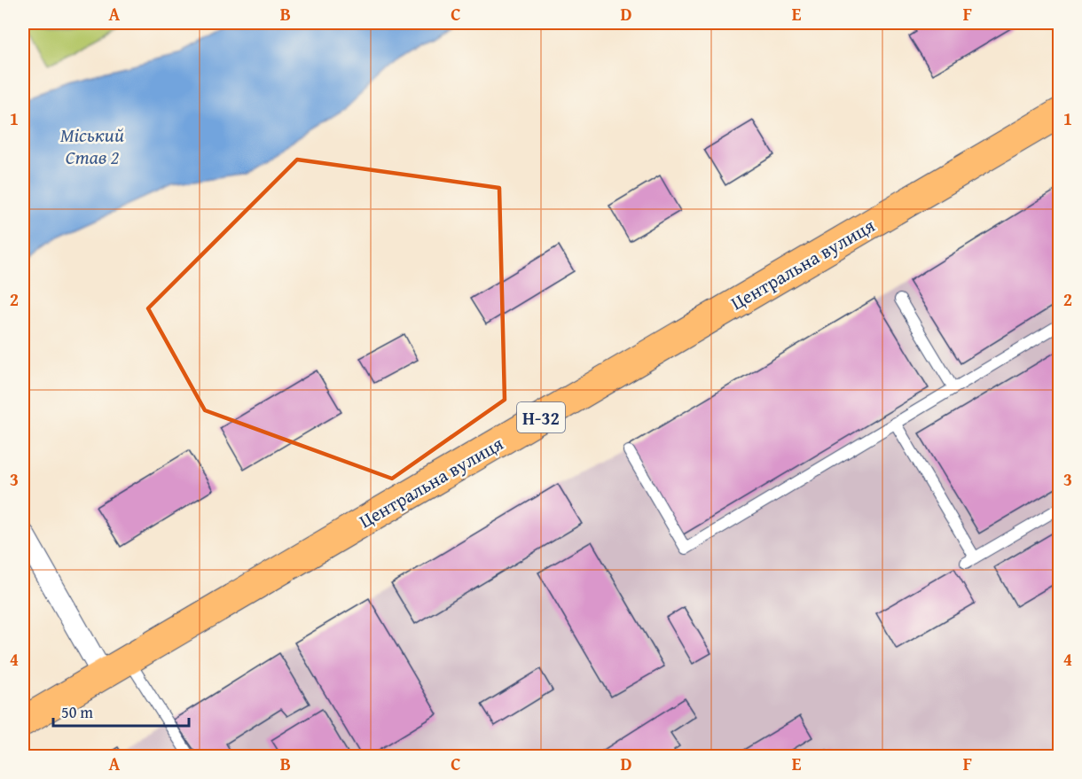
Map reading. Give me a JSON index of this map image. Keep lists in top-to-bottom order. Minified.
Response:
{"streets":{"main road":["Центральна вулиця","Н-32"]},"water":["Міський Став 2"],"scale_bar":"50 m","grid":{"columns":["A","B","C","D","E","F"],"rows":["1","2","3","4"]}}
